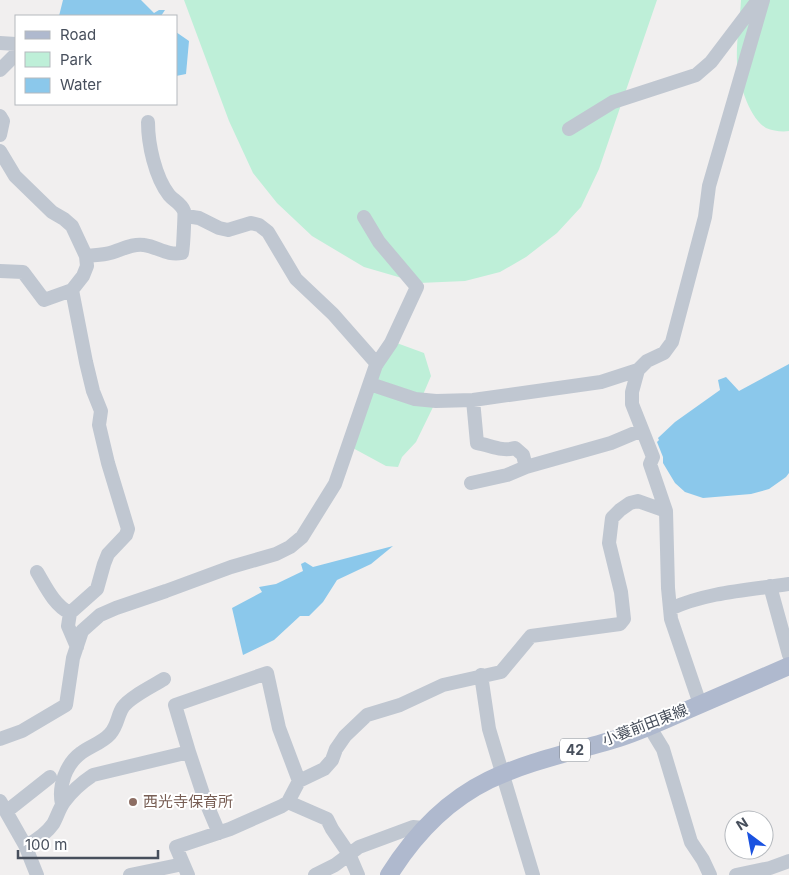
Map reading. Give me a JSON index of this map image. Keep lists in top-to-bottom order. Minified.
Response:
{"streets":{"main road":["小蓑前田東線","42"]},"places":["西光寺保育所"],"legend":["Road","Park","Water"],"scale_bar":"100 m","north":"top left"}
